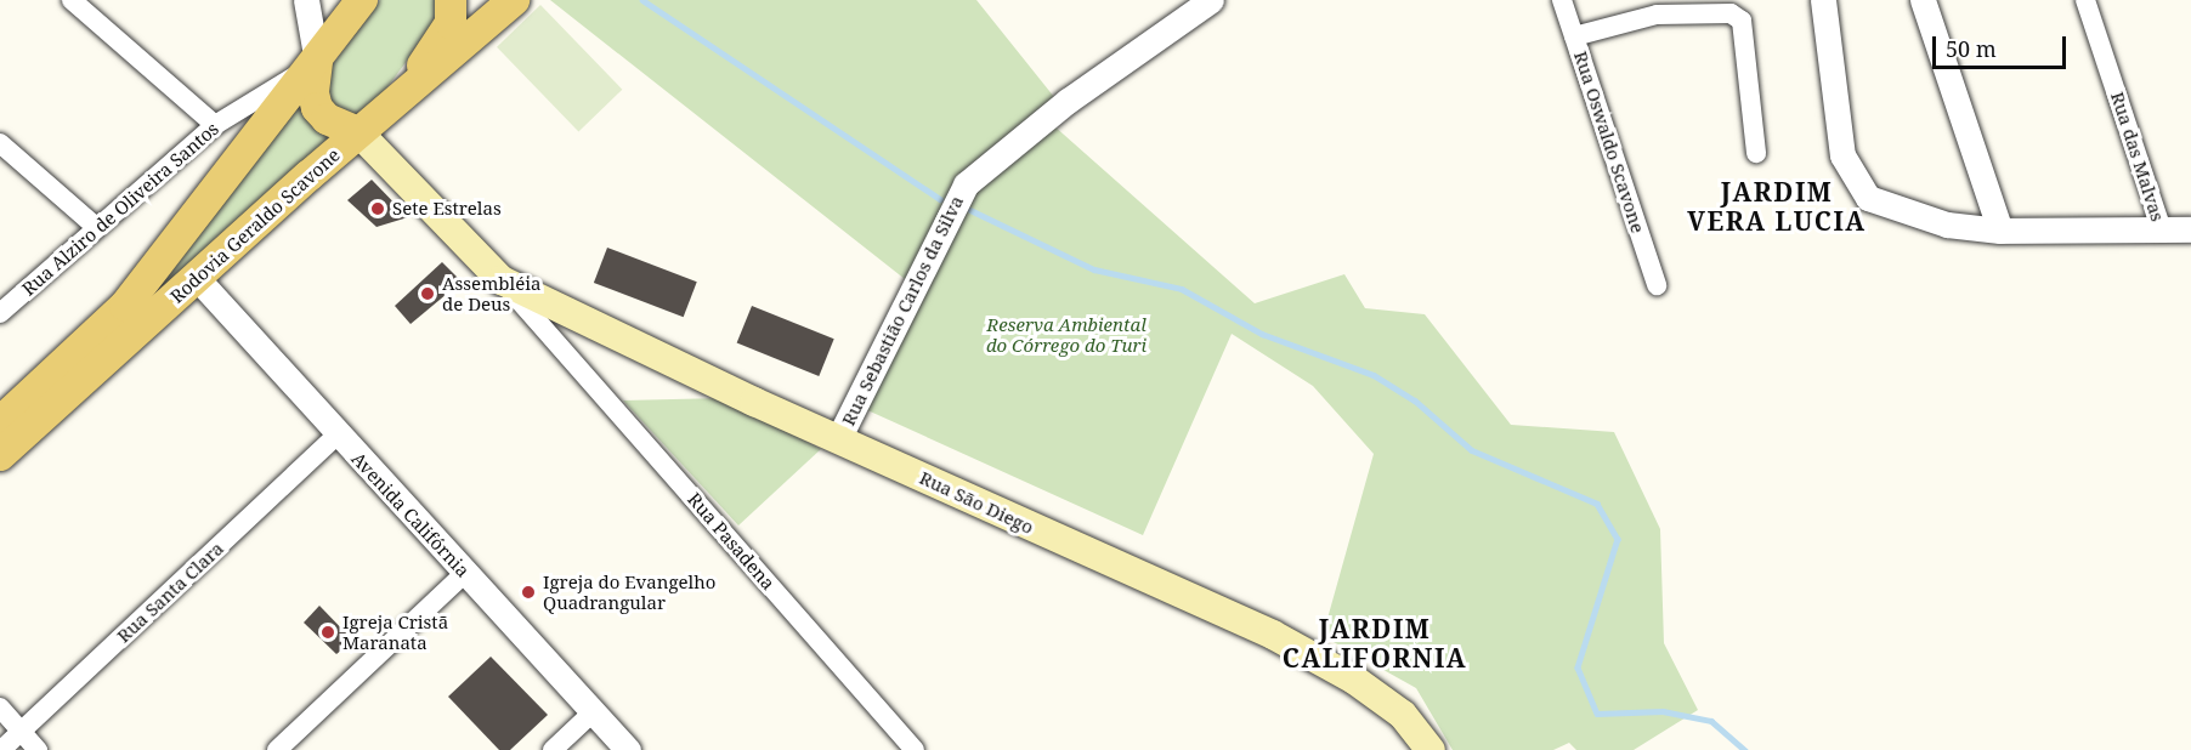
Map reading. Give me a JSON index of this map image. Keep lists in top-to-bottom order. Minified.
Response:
{"streets":{"main road":["Rodovia Geraldo Scavone","Rua São Diego"],"street":["Rua Oswaldo Scavone","Rua das Malvas","Rua Alziro de Oliveira Santos","Rua Sebastião Carlos da Silva","Avenida Califórnia","Rua Pasadena","Rua Santa Clara"]},"crossings":[["Rua Alziro de Oliveira Santos","Rodovia Geraldo Scavone"],["Rodovia Geraldo Scavone","Rua São Diego"],["Rodovia Geraldo Scavone","Avenida Califórnia"],["Rua Sebastião Carlos da Silva","Rua São Diego"],["Rua São Diego","Rua Pasadena"],["Avenida Califórnia","Rua Santa Clara"]],"districts":["JARDIM VERA LUCIA","JARDIM CALIFORNIA"],"parks":["Reserva Ambiental do Córrego do Turi"],"places":["Sete Estrelas","Assembléia de Deus","Igreja do Evangelho Quadrangular","Igreja Cristã Maranata"],"scale_bar":"50 m"}
